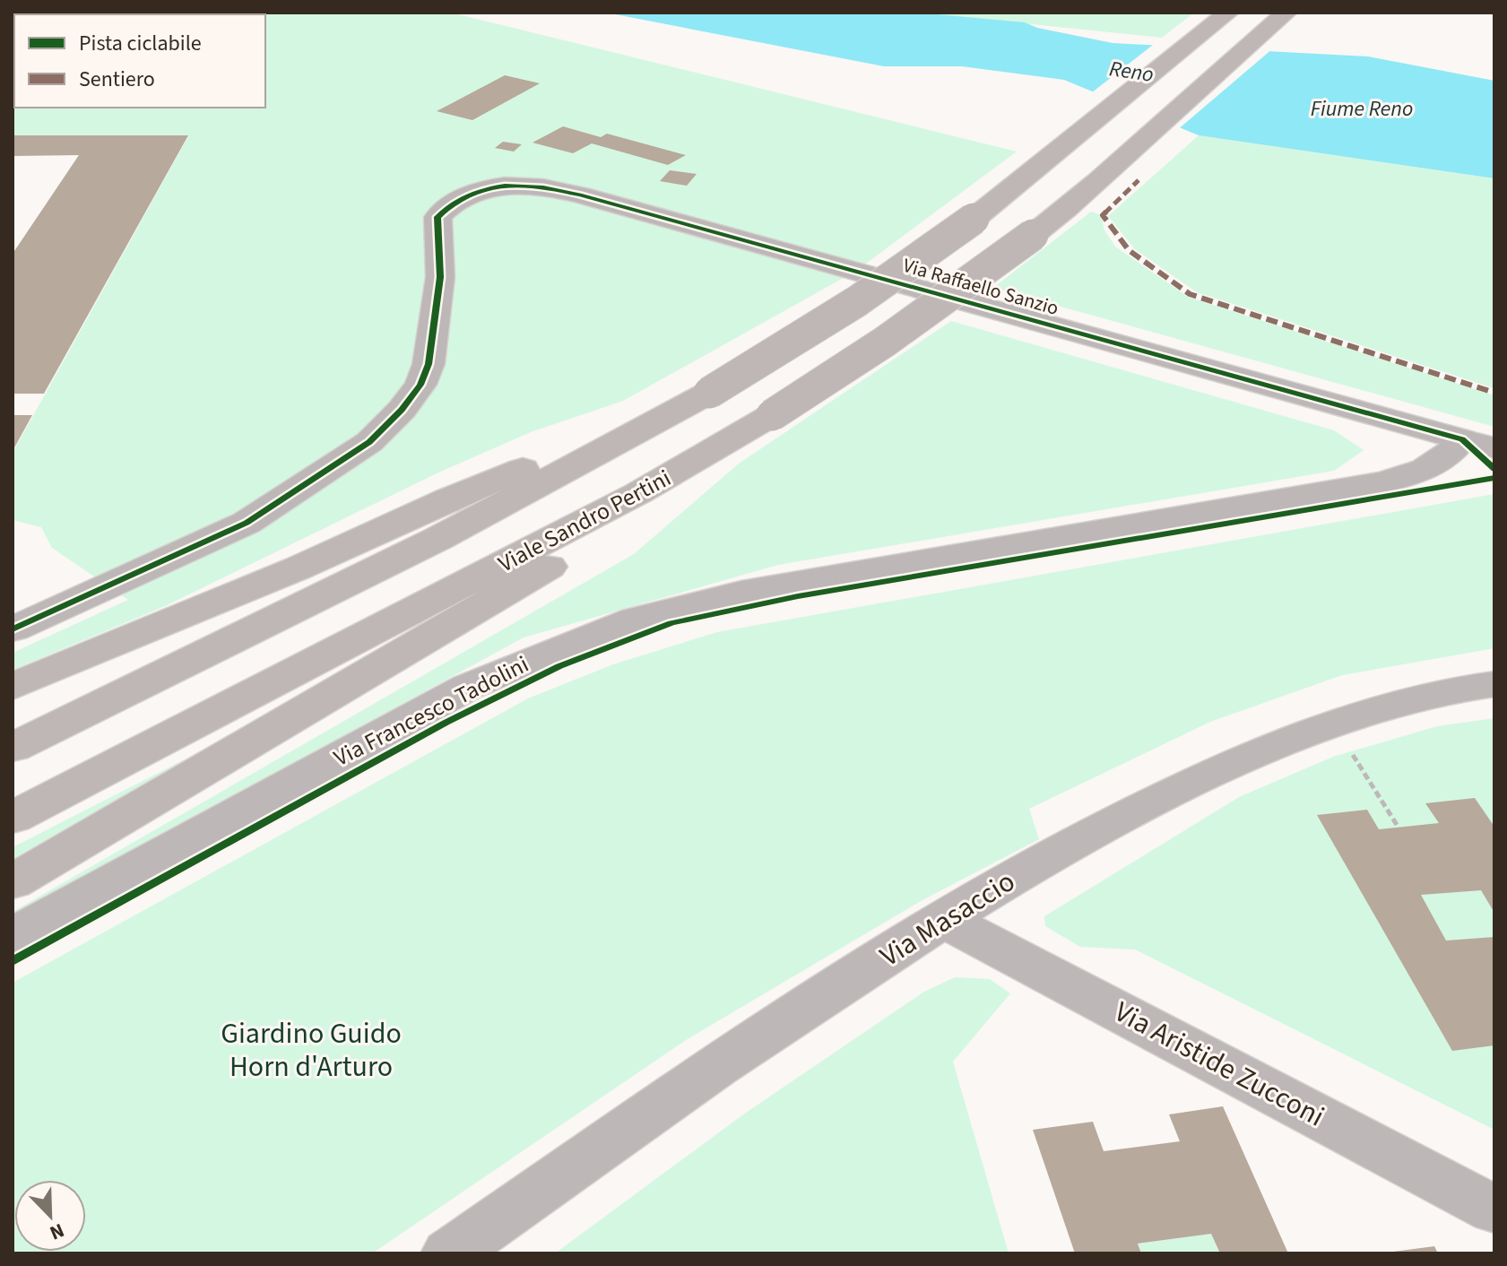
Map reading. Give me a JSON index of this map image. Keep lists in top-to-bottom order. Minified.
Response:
{"streets":{"highway":["Viale Sandro Pertini"],"street":["Via Raffaello Sanzio","Via Francesco Tadolini","Via Masaccio","Via Aristide Zucconi"]},"crossings":[["Via Raffaello Sanzio","Via Francesco Tadolini"],["Via Masaccio","Via Aristide Zucconi"]],"water":["Reno","Fiume Reno"],"parks":["Giardino Guido Horn d'Arturo"],"legend":["Pista ciclabile","Sentiero"],"north":"bottom right"}
